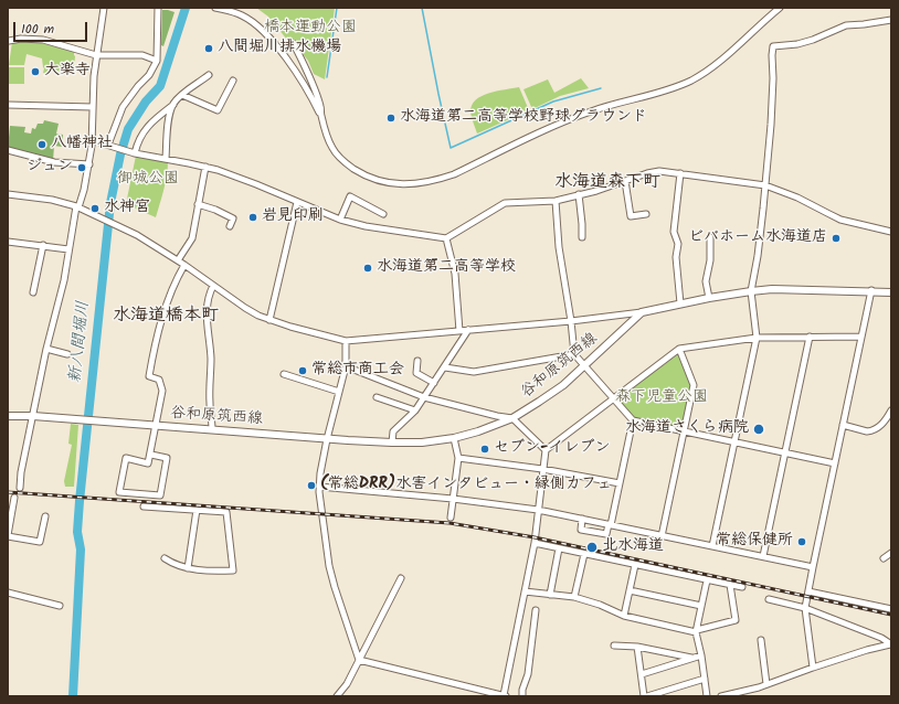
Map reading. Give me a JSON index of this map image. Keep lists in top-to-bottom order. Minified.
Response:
{"streets":{"main road":["谷和原筑西線"]},"districts":["水海道森下町","水海道橋本町"],"water":["新八間堀川"],"parks":["橋本運動公園","御城公園","森下児童公園"],"places":["八間堀川排水機場","大楽寺","水海道第二高等学校野球グラウンド","八幡神社","ジュン","水神宮","岩見印刷","ビバホーム水海道店","水海道第二高等学校","常総市商工会","水海道さくら病院","セブン-イレブン","(常総DRR)水害インタビュー・縁側カフェ","常総保健所","北水海道"],"scale_bar":"100 m"}
